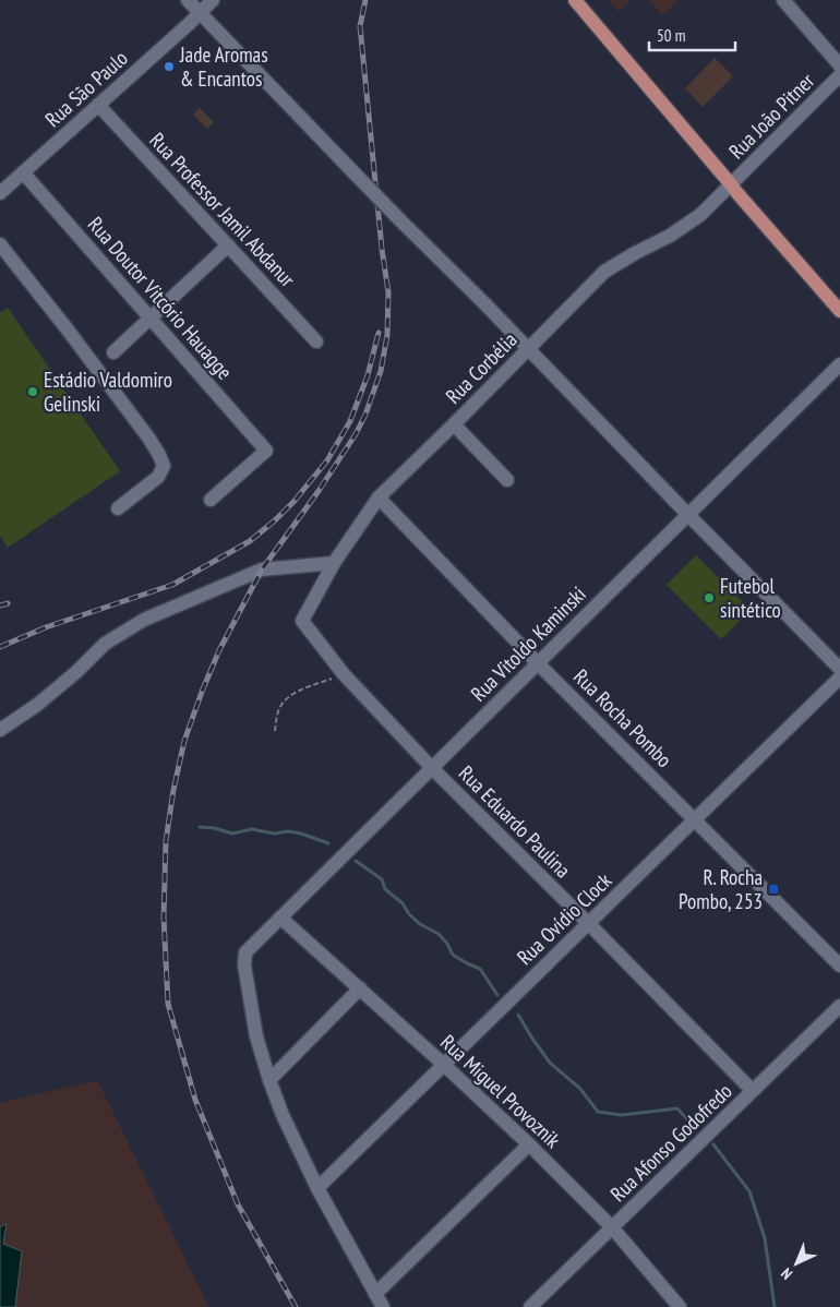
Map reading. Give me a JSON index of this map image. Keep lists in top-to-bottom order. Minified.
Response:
{"streets":{"street":["Rua São Paulo","Rua João Pitner","Rua Professor Jamil Abdanur","Rua Doutor Vitcório Hauagge","Rua Corbélia","Rua Vitoldo Kaminski","Rua Rocha Pombo","Rua Eduardo Paulina","Rua Ovídio Clock","Rua Miguel Provoznik","Rua Afonso Godofredo"]},"crossings":[["Rua São Paulo","Rua Professor Jamil Abdanur"],["Rua São Paulo","Rua Doutor Vitcório Hauagge"],["Rua João Pitner","Rua Corbélia"],["Rua Corbélia","Rua Rocha Pombo"],["Rua Corbélia","Rua Eduardo Paulina"],["Rua Vitoldo Kaminski","Rua Rocha Pombo"],["Rua Vitoldo Kaminski","Rua Eduardo Paulina"],["Rua Vitoldo Kaminski","Rua Miguel Provoznik"],["Rua Rocha Pombo","Rua Ovídio Clock"],["Rua Eduardo Paulina","Rua Ovídio Clock"],["Rua Eduardo Paulina","Rua Afonso Godofredo"],["Rua Ovídio Clock","Rua Miguel Provoznik"],["Rua Miguel Provoznik","Rua Afonso Godofredo"]],"places":{"other":["Jade Aromas & Encantos","Estádio Valdomiro Gelinski","Futebol sintético"],"transit":["R. Rocha Pombo, 253"]},"scale_bar":"50 m","north":"bottom left"}
